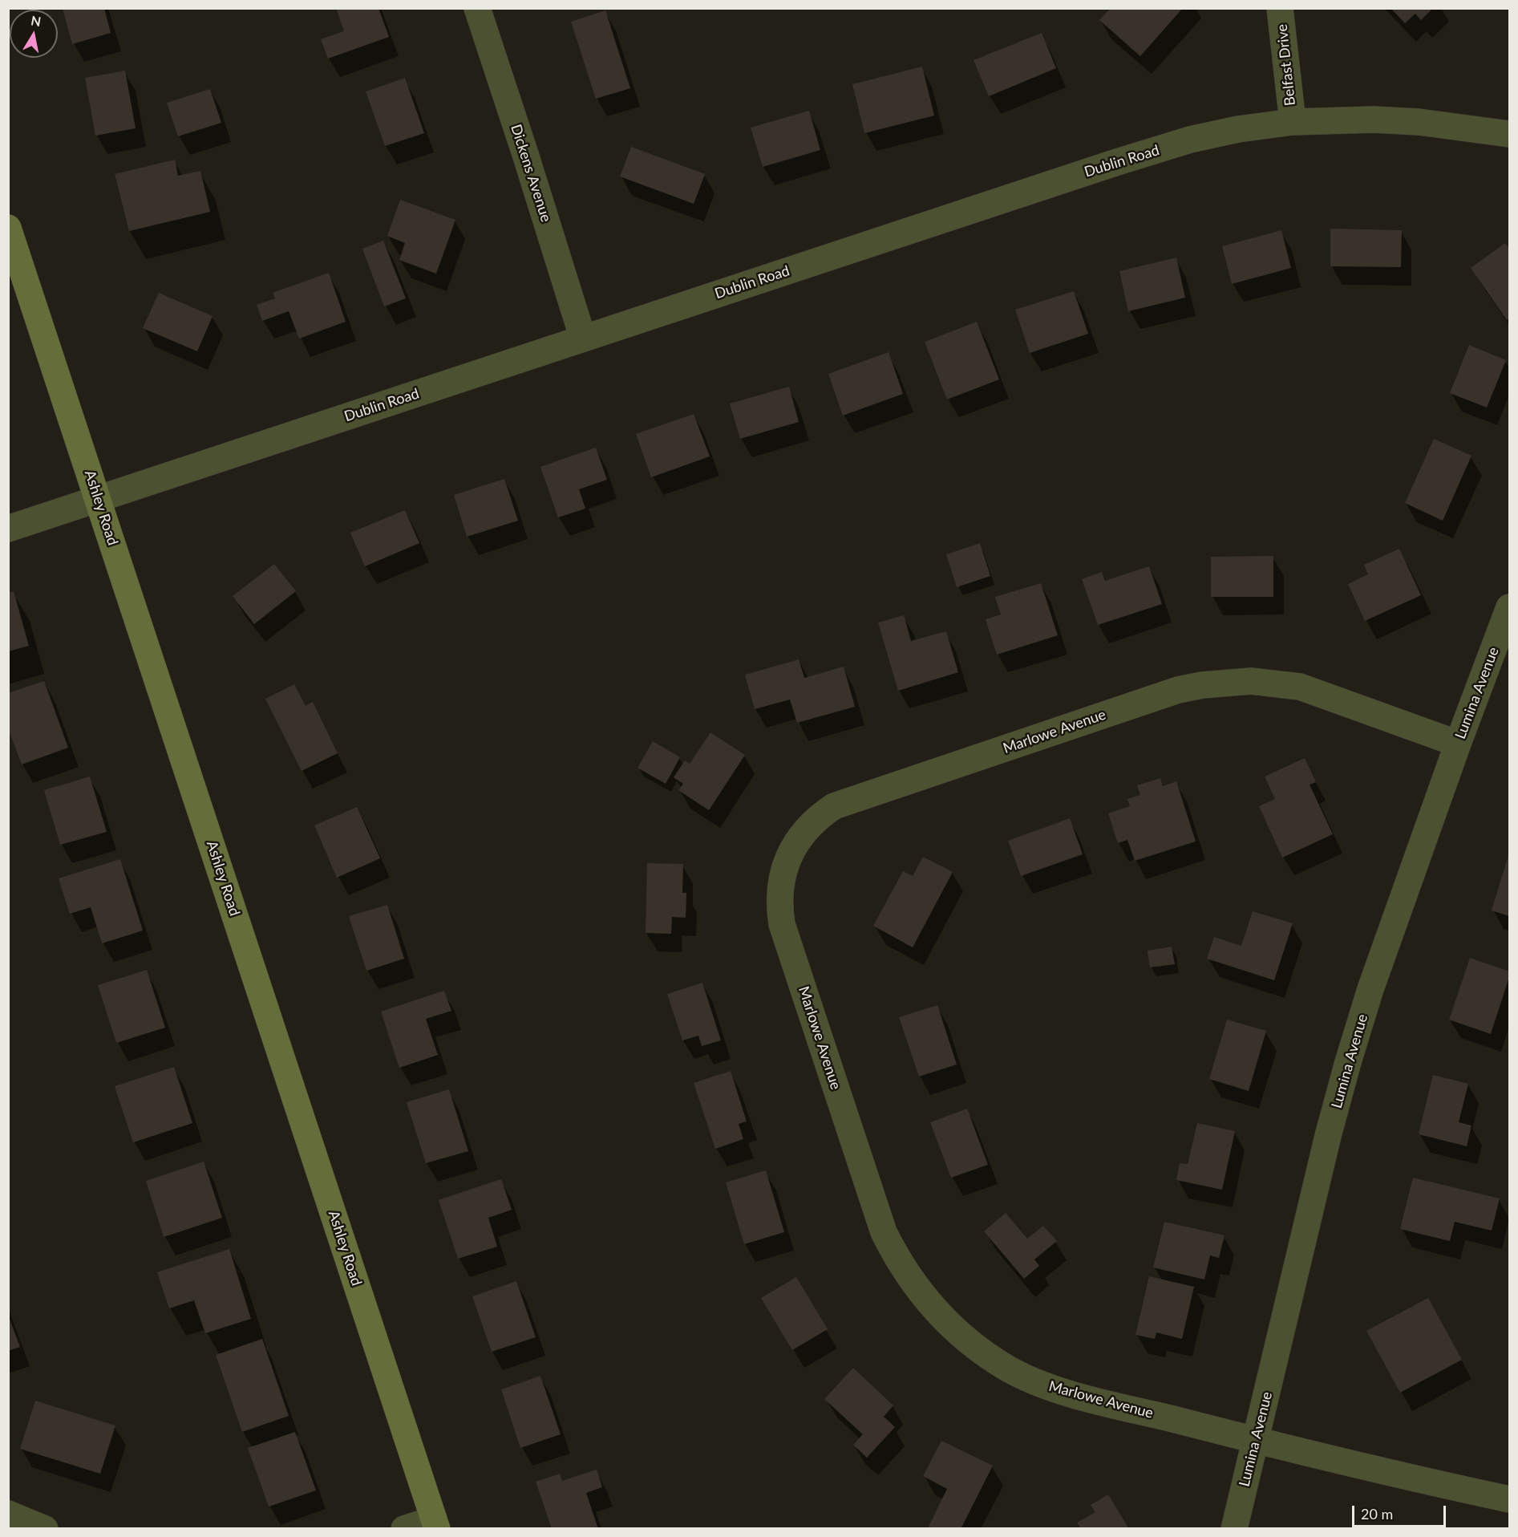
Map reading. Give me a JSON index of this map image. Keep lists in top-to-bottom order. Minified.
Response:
{"streets":{"street":["Belfast Drive","Dublin Road","Dickens Avenue","Ashley Road","Lumina Avenue","Marlowe Avenue"]},"crossings":[["Belfast Drive","Dublin Road"],["Dublin Road","Dickens Avenue"],["Dublin Road","Ashley Road"],["Lumina Avenue","Marlowe Avenue"]],"scale_bar":"20 m","north":"top"}
